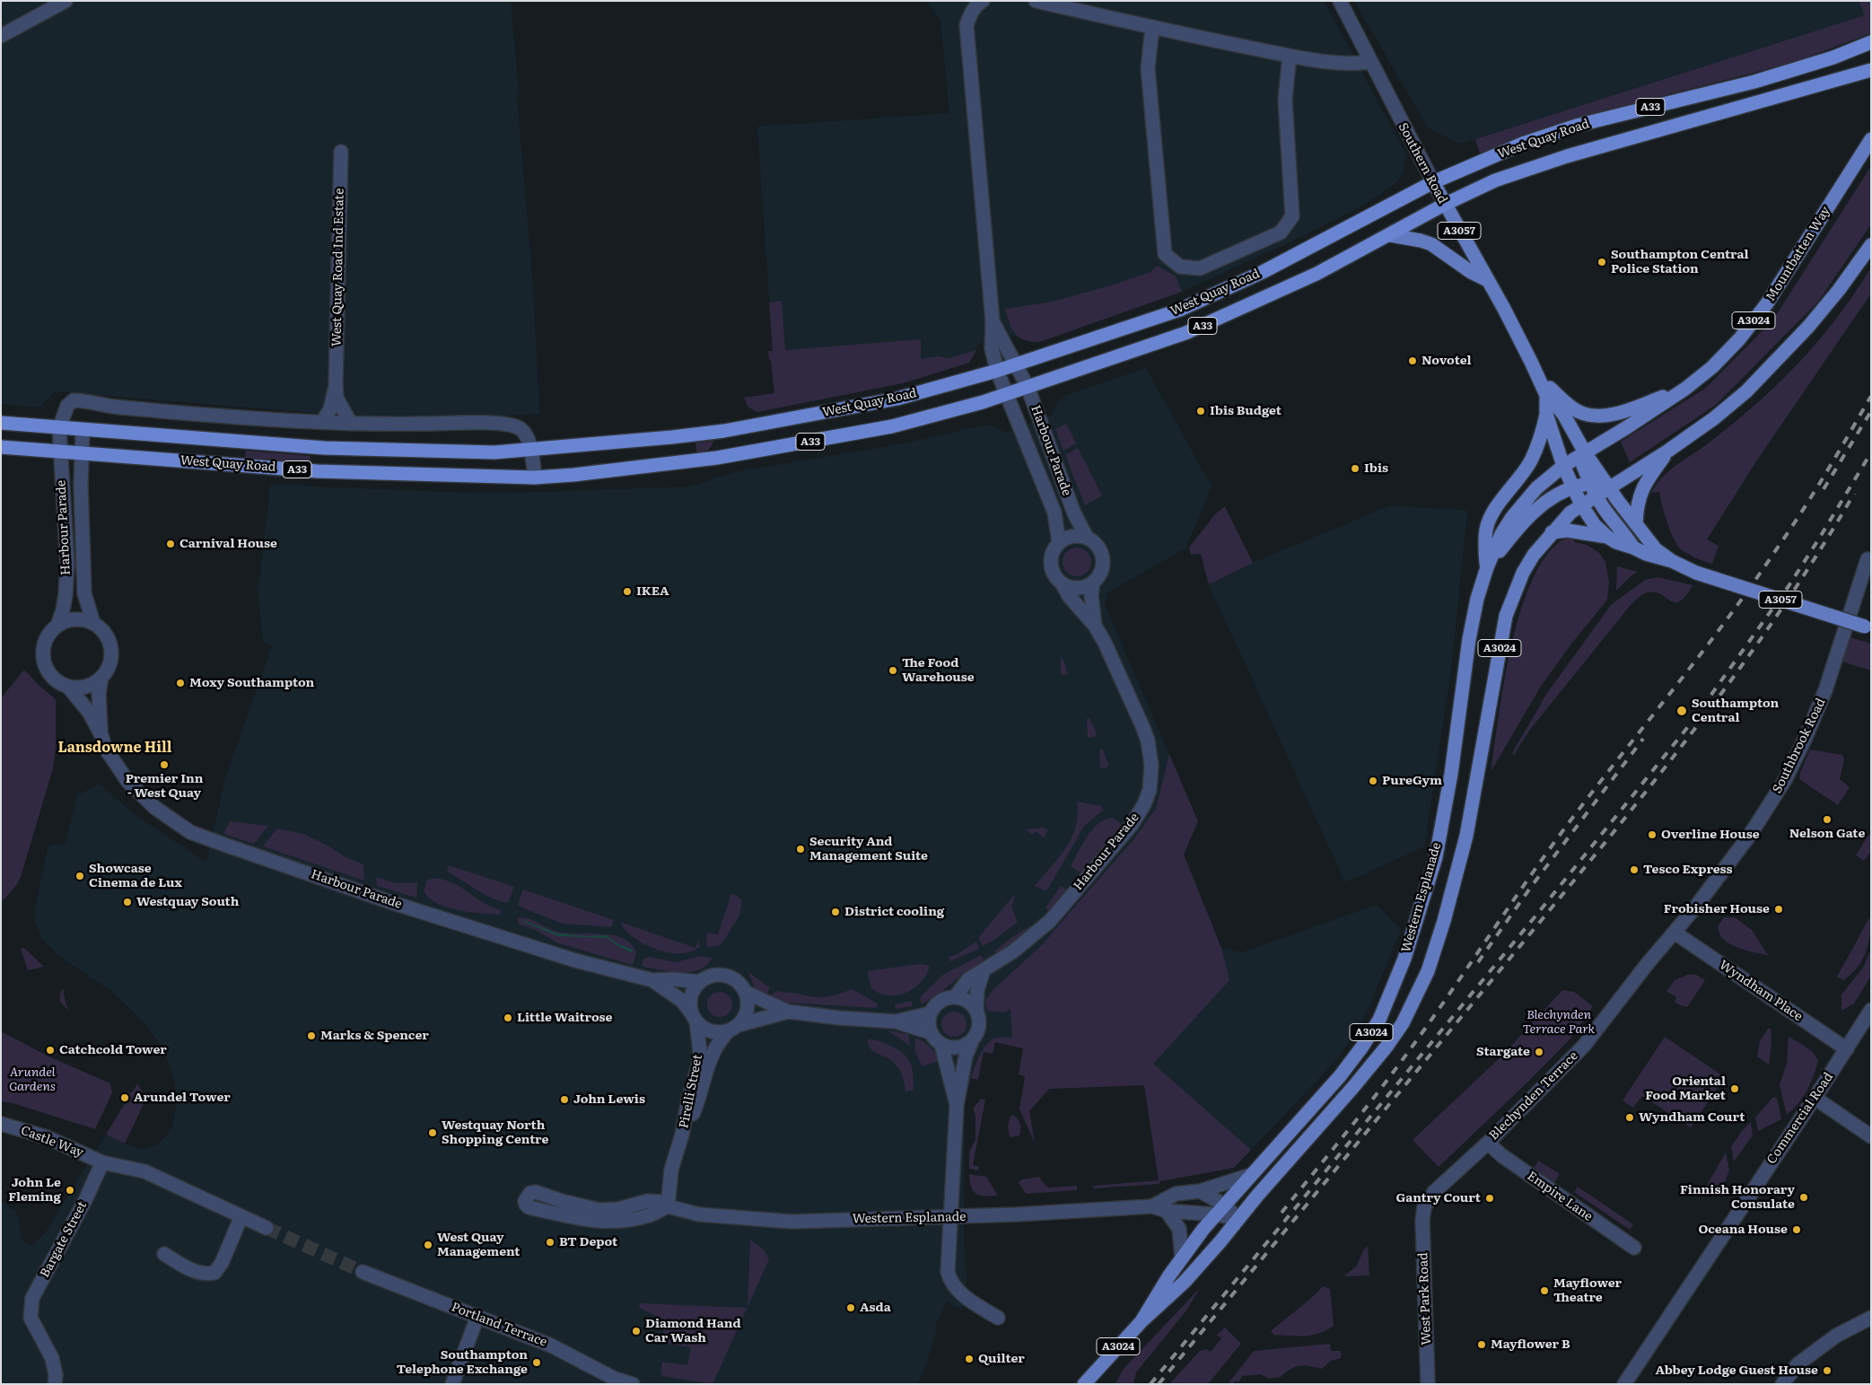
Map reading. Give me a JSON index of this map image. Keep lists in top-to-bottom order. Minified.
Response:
{"streets":{"highway":["A33","West Quay Road"],"main road":["Southern Road","A3057","Mountbatten Way","A3024","Western Esplanade"],"street":["West Quay Road Ind Estate","Harbour Parade","Southbrook Road","Wyndham Place","Pirelli Street","Blechynden Terrace","Commercial Road","Castle Way","Empire Lane","Bargate Street","West Park Road","Portland Terrace"]},"crossings":[["West Quay Road","Southern Road"],["West Quay Road","Harbour Parade"],["Southern Road","A3057"],["Southern Road","Mountbatten Way"],["Southern Road","A3024"],["Southern Road","Western Esplanade"],["A3057","Mountbatten Way"],["A3057","A3024"],["Mountbatten Way","A3024"],["A3024","Western Esplanade"],["Harbour Parade","Pirelli Street"],["Southbrook Road","Wyndham Place"],["Southbrook Road","Blechynden Terrace"],["Western Esplanade","Pirelli Street"],["Wyndham Place","Blechynden Terrace"],["Wyndham Place","Commercial Road"],["Blechynden Terrace","Empire Lane"],["Blechynden Terrace","West Park Road"],["Castle Way","Bargate Street"]],"districts":["Lansdowne Hill"],"parks":["Blechynden Terrace Park","Arundel Gardens"],"places":["Southampton Central Police Station","Novotel","Ibis Budget","Ibis","Carnival House","IKEA","The Food Warehouse","Moxy Southampton","Southampton Central","Premier Inn - West Quay","PureGym","Nelson Gate","Overline House","Security And Management Suite","Tesco Express","Showcase Cinema de Lux","Westquay South","Frobisher House","District cooling","Little Waitrose","Marks & Spencer","Catchcold Tower","Stargate","Oriental Food Market","Arundel Tower","John Lewis","Wyndham Court","Westquay North Shopping Centre","John Le Fleming","Finnish Honorary Consulate","Gantry Court","Oceana House","BT Depot","West Quay Management","Mayflower Theatre","Asda","Diamond Hand Car Wash","Mayflower B","Quilter","Southampton Telephone Exchange","Abbey Lodge Guest House"]}
